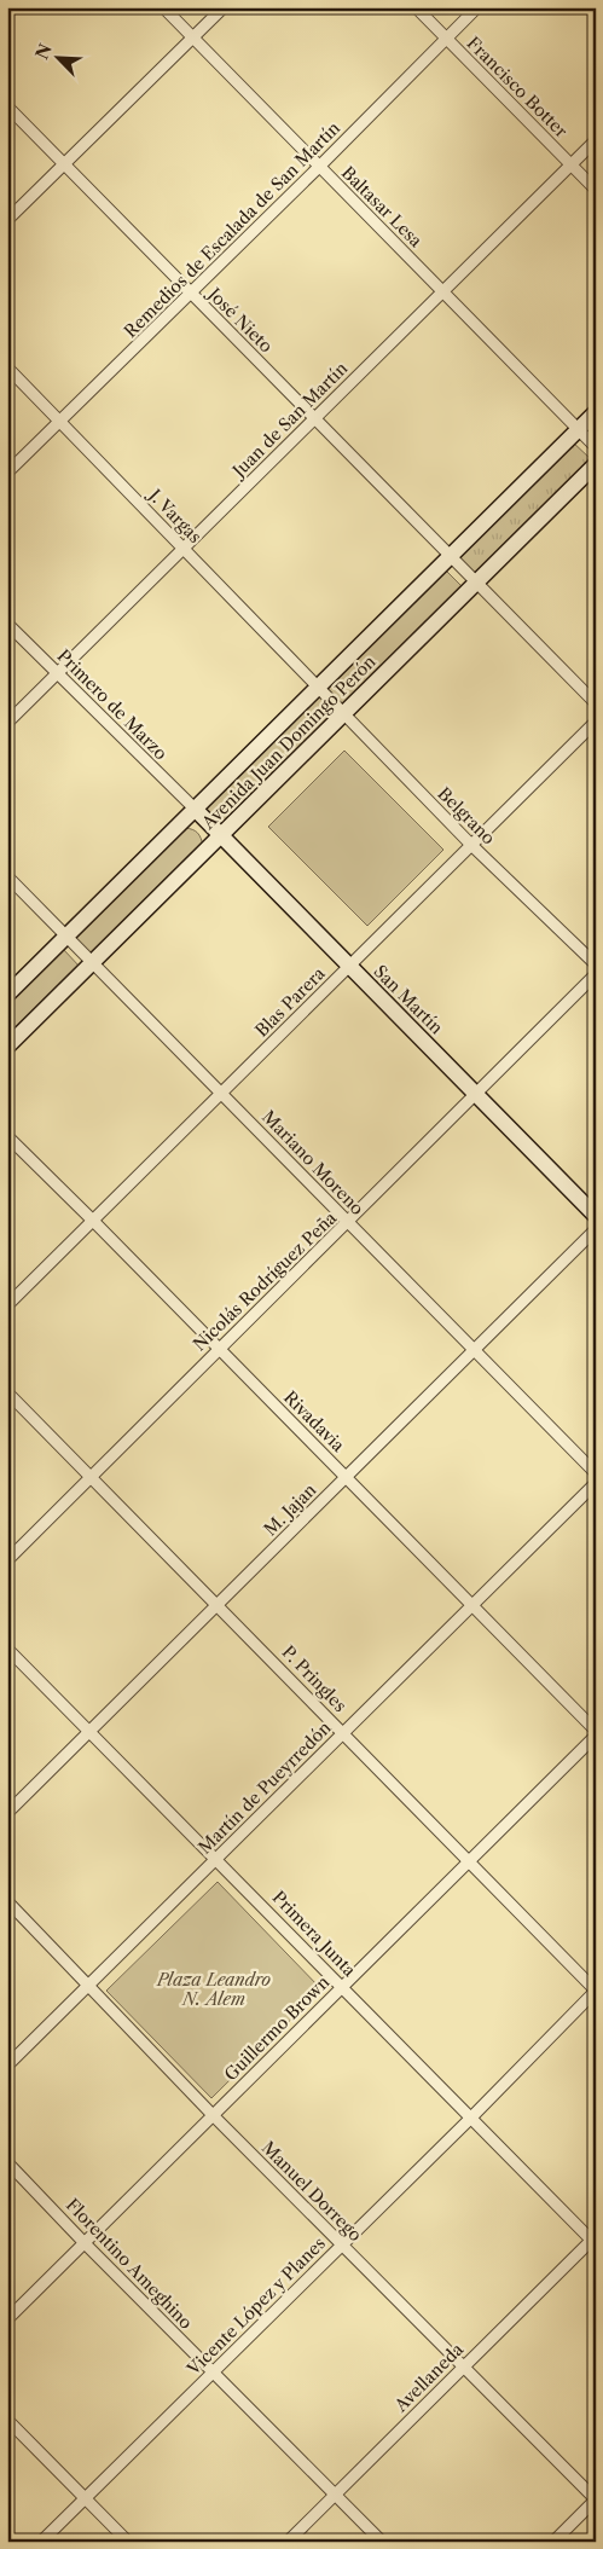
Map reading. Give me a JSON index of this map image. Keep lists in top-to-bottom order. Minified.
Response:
{"streets":{"main road":["Avenida Juan Domingo Perón","San Martín"],"street":["Francisco Botter","Baltasar Lesa","Remedios de Escalada de San Martín","José Nieto","Juan de San Martín","J. Vargas","Primero de Marzo","Belgrano","Blas Parera","Mariano Moreno","Nicolás Rodríguez Peña","Rivadavia","M. Jajan","P. Pringles","Martín de Pueyrredón","Primera Junta","Guillermo Brown","Manuel Dorrego","Florentino Ameghino","Vicente López y Planes","Avellaneda"]},"crossings":[["Francisco Botter","Remedios de Escalada de San Martín"],["Francisco Botter","Juan de San Martín"],["Baltasar Lesa","Remedios de Escalada de San Martín"],["Baltasar Lesa","Juan de San Martín"],["Baltasar Lesa","Avenida Juan Domingo Perón"],["Remedios de Escalada de San Martín","José Nieto"],["Remedios de Escalada de San Martín","J. Vargas"],["José Nieto","Juan de San Martín"],["José Nieto","Avenida Juan Domingo Perón"],["Juan de San Martín","J. Vargas"],["Juan de San Martín","Primero de Marzo"],["J. Vargas","Avenida Juan Domingo Perón"],["J. Vargas","Belgrano"],["Primero de Marzo","Avenida Juan Domingo Perón"],["Primero de Marzo","San Martín"],["Avenida Juan Domingo Perón","Belgrano"],["Avenida Juan Domingo Perón","San Martín"],["Avenida Juan Domingo Perón","Mariano Moreno"],["Belgrano","Blas Parera"],["San Martín","Blas Parera"],["San Martín","Nicolás Rodríguez Peña"],["Blas Parera","Mariano Moreno"],["Blas Parera","Rivadavia"],["Mariano Moreno","Nicolás Rodríguez Peña"],["Mariano Moreno","M. Jajan"],["Nicolás Rodríguez Peña","Rivadavia"],["Nicolás Rodríguez Peña","P. Pringles"],["Rivadavia","M. Jajan"],["Rivadavia","Martín de Pueyrredón"],["M. Jajan","P. Pringles"],["M. Jajan","Primera Junta"],["P. Pringles","Martín de Pueyrredón"],["P. Pringles","Guillermo Brown"],["P. Pringles","Vicente López y Planes"],["Martín de Pueyrredón","Primera Junta"],["Martín de Pueyrredón","Manuel Dorrego"],["Primera Junta","Guillermo Brown"],["Primera Junta","Vicente López y Planes"],["Primera Junta","Avellaneda"],["Guillermo Brown","Manuel Dorrego"],["Guillermo Brown","Florentino Ameghino"],["Manuel Dorrego","Vicente López y Planes"],["Manuel Dorrego","Avellaneda"],["Florentino Ameghino","Vicente López y Planes"],["Florentino Ameghino","Avellaneda"]],"parks":["Plaza Leandro N. Alem"],"north":"top left"}
